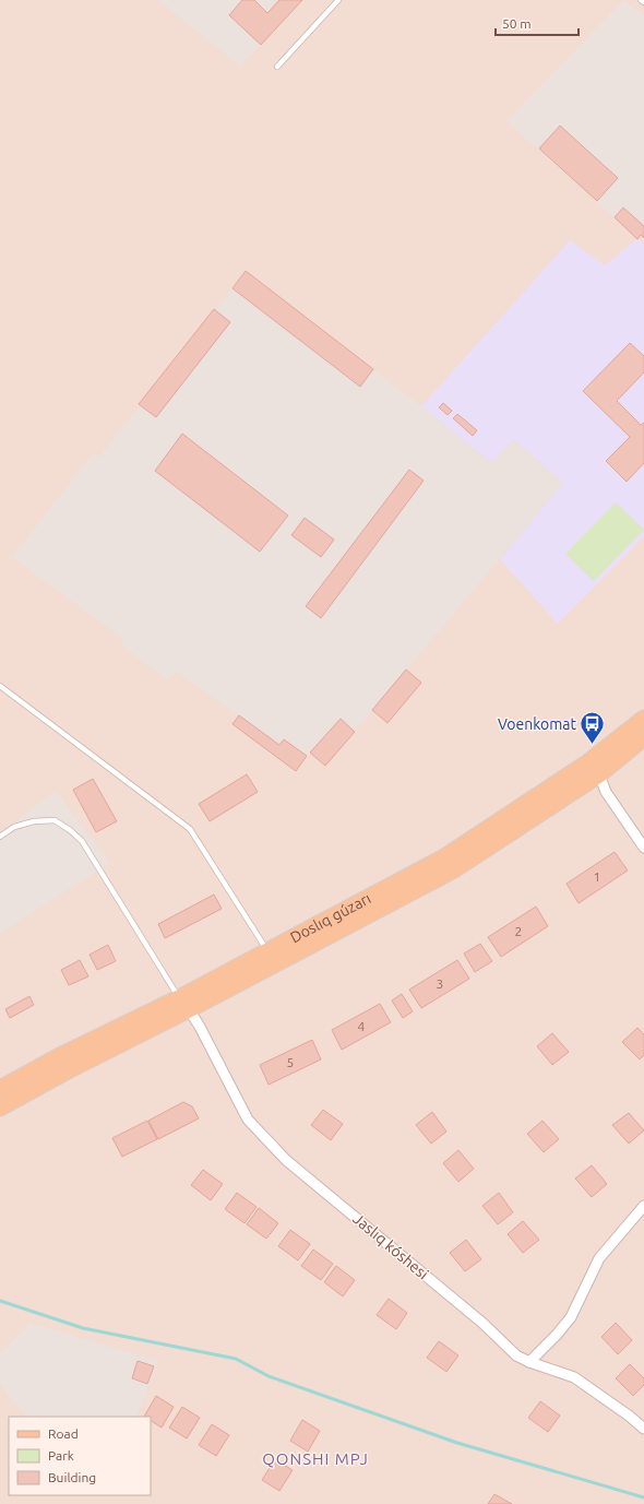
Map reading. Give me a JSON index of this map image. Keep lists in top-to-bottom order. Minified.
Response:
{"streets":{"main road":["Doslıq gúzarı"],"street":["Jaslıq kóshesi"]},"crossings":[["Doslıq gúzarı","Jaslıq kóshesi"]],"districts":["QONSHI MPJ"],"places":{"bus stop":["Voenkomat"]},"house_numbers":["1","2","3","4","5"],"legend":["Road","Park","Building"],"scale_bar":"50 m"}
